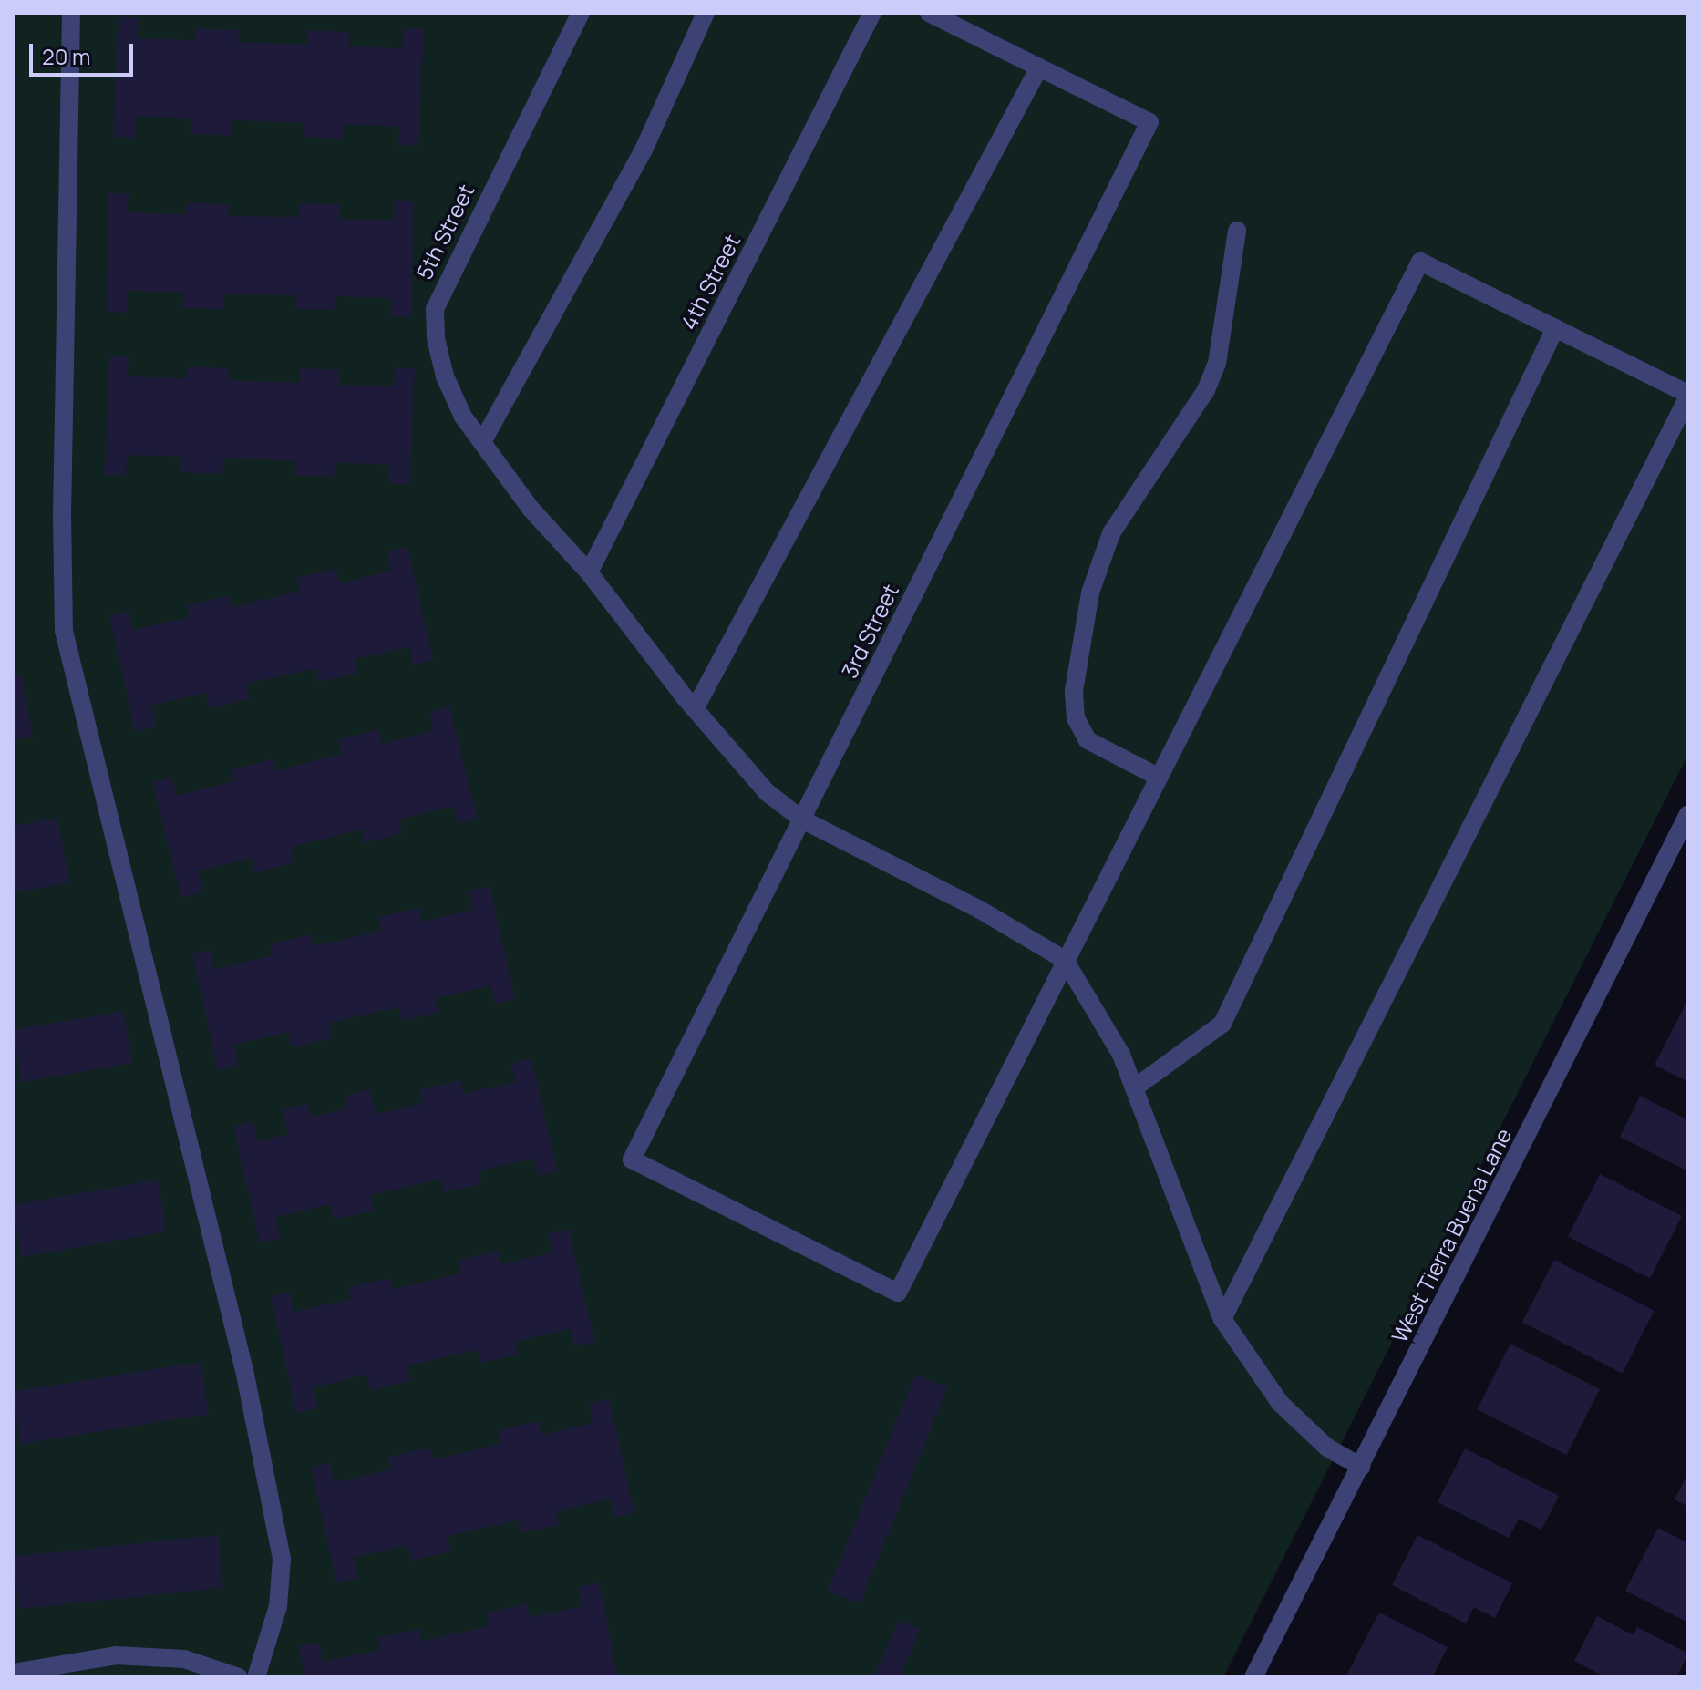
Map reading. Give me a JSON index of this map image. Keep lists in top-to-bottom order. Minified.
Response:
{"streets":{"street":["5th Street","4th Street","3rd Street","West Tierra Buena Lane"]},"crossings":[["5th Street","4th Street"],["5th Street","3rd Street"]],"scale_bar":"20 m"}
